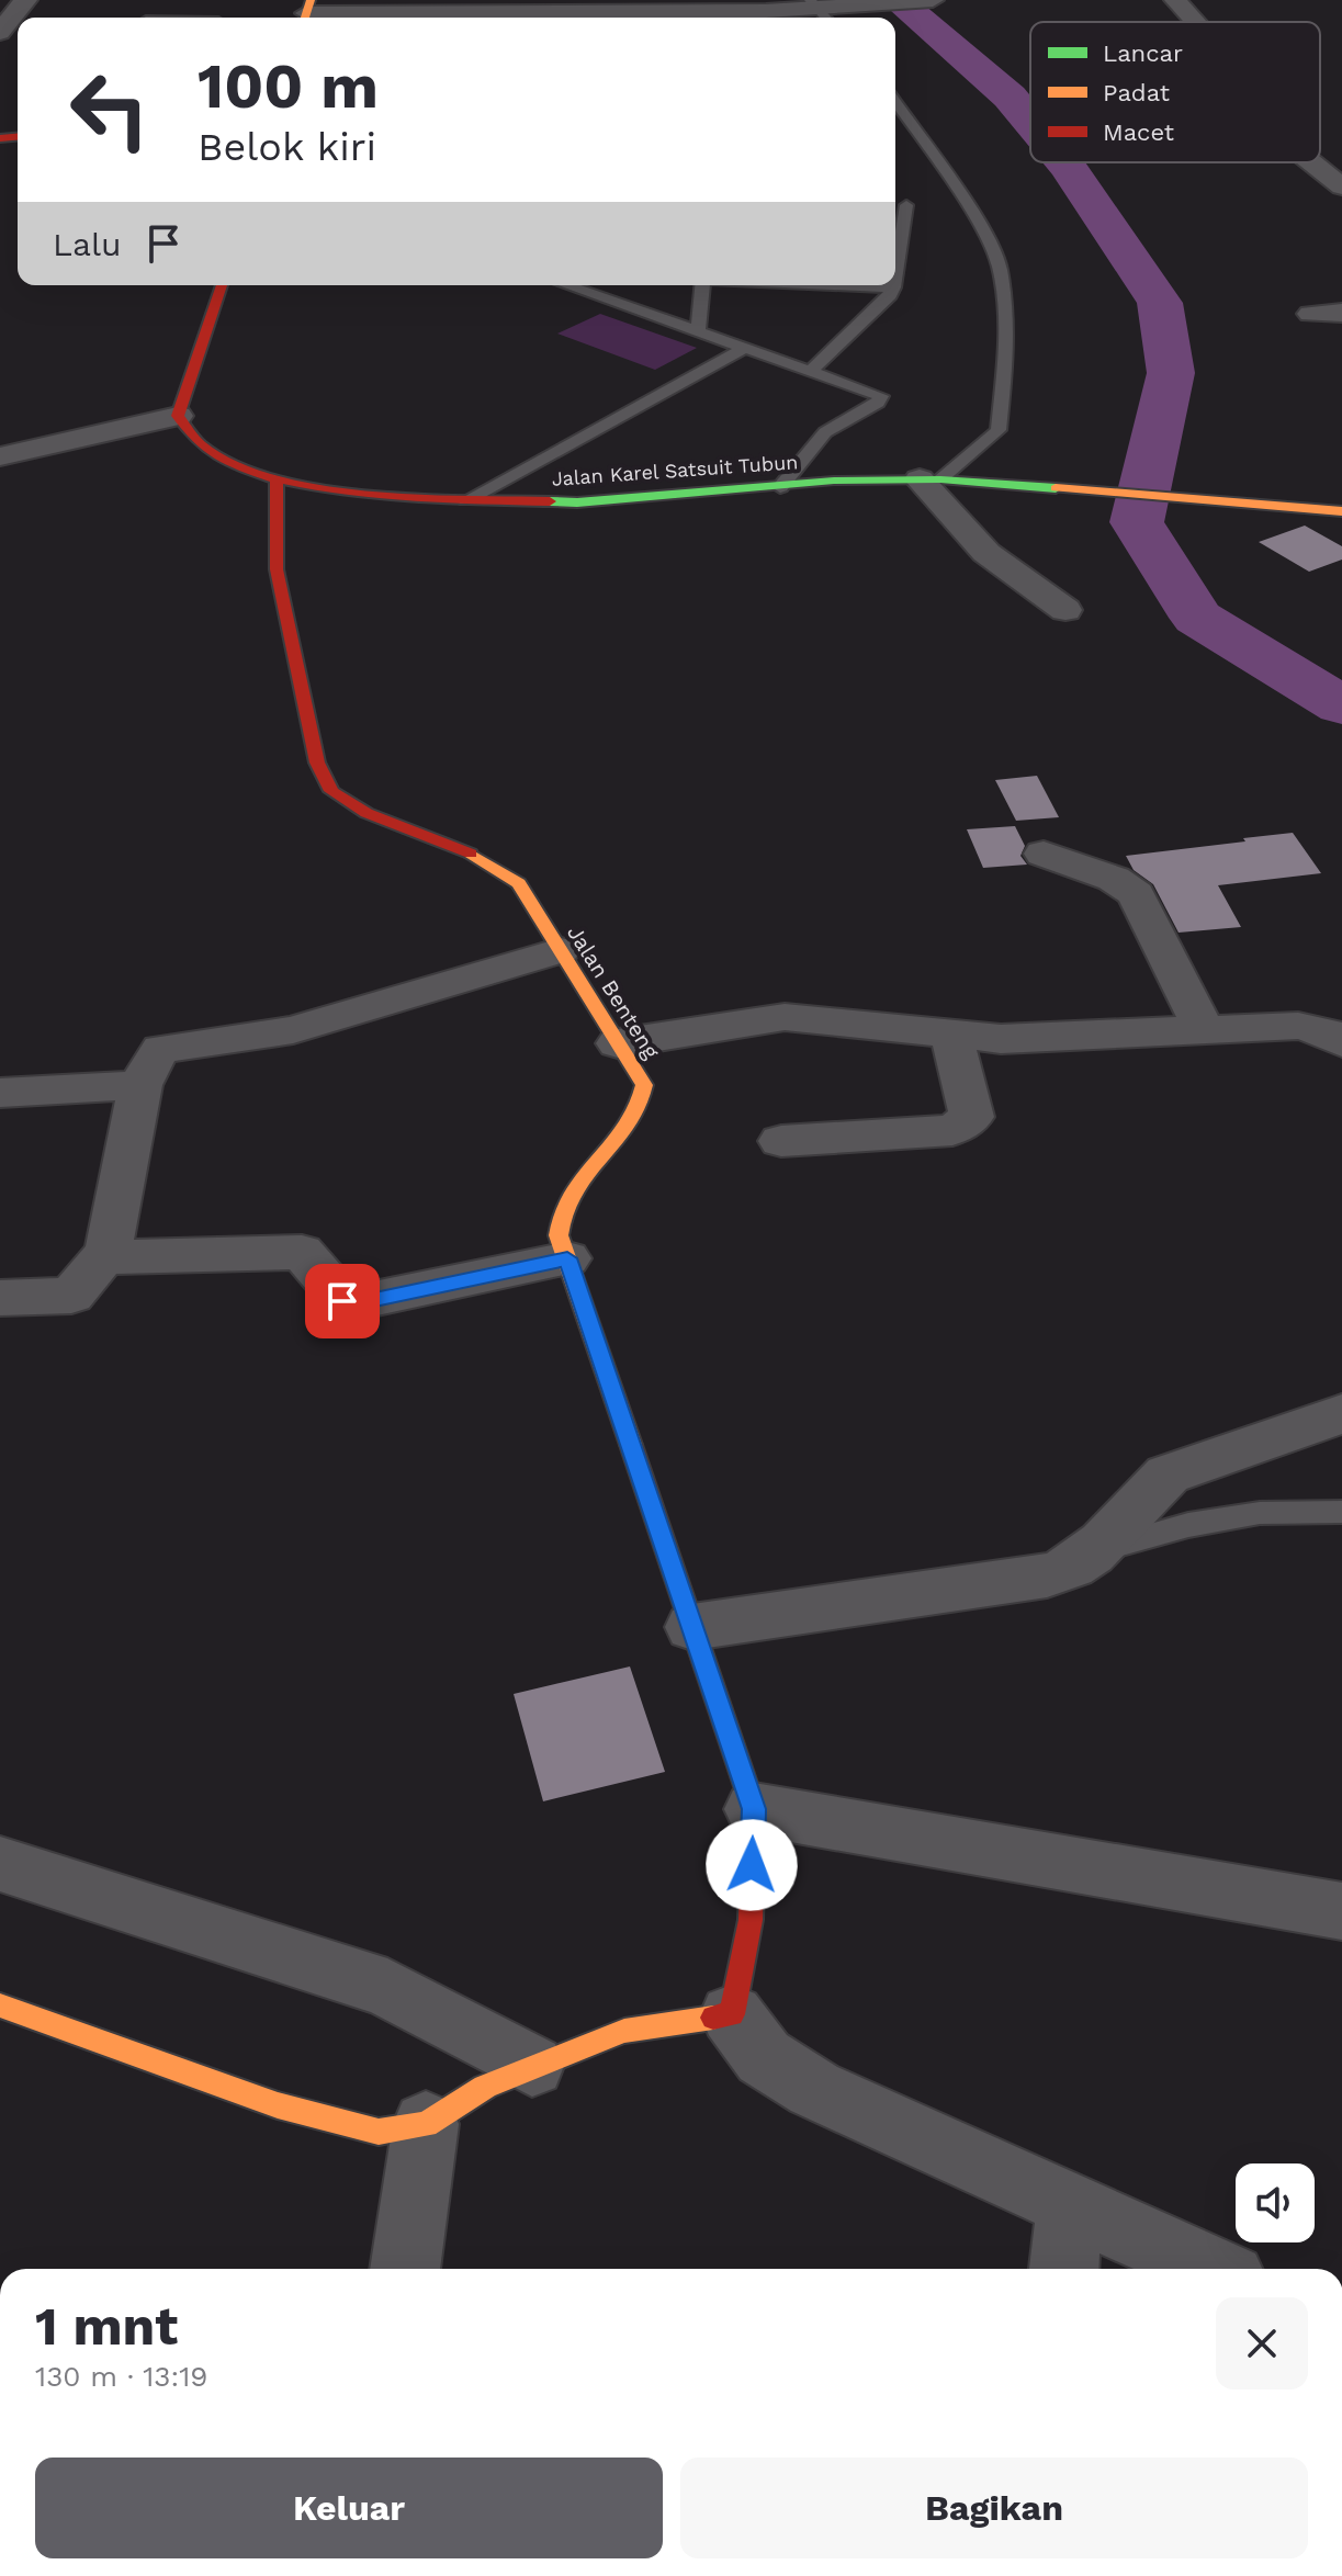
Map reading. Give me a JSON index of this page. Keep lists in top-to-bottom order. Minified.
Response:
{"streets":{"street":["Jalan Karel Satsuit Tubun","Jalan Benteng"]},"crossings":[["Jalan Karel Satsuit Tubun","Jalan Benteng"]],"legend":["Lancar","Padat","Macet"],"page":{"turn":["100 m","Belok kiri"],"then":"Lalu","heading":["1 mnt","130 m · 13:19"],"buttons":["Keluar","Bagikan"]}}
